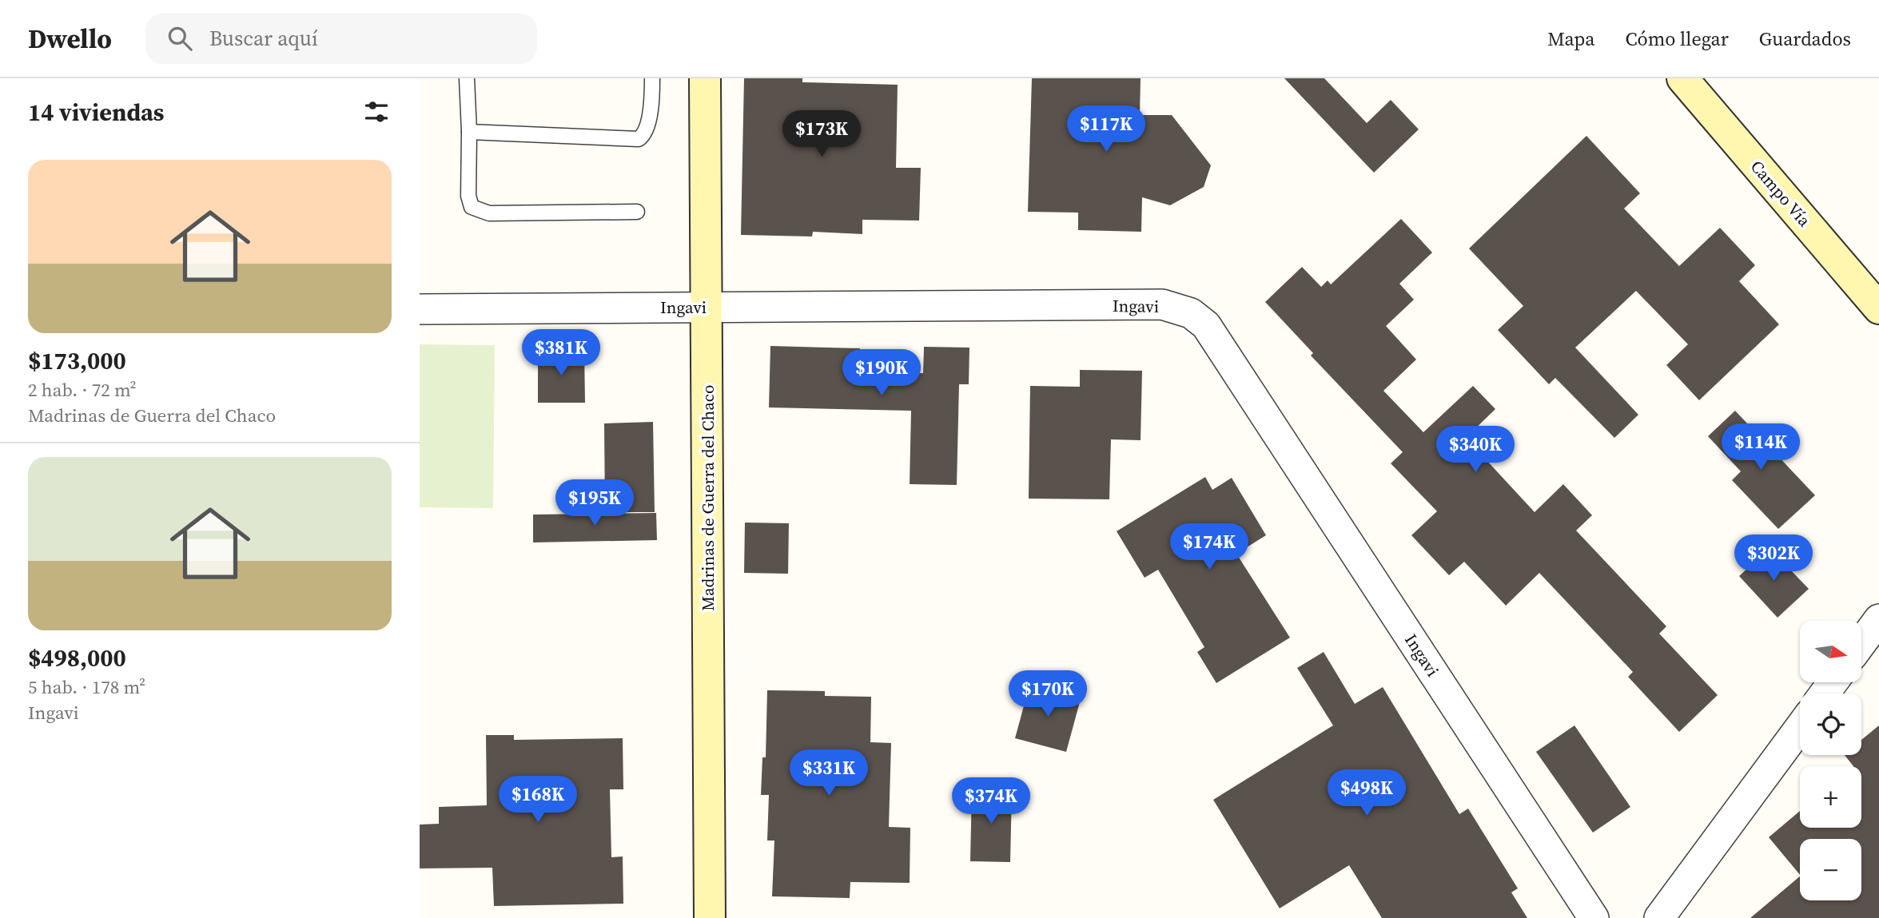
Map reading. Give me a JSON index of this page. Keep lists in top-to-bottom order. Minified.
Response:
{"streets":{"street":["Campo Vía","Ingavi","Madrinas de Guerra del Chaco"]},"crossings":[["Ingavi","Madrinas de Guerra del Chaco"]],"north":"right","page":{"header":"Dwello","search":"Buscar aquí","nav":["Mapa","Cómo llegar","Guardados"],"heading":"14 viviendas","price":["$117K","$173K","$381K","$190K","$114K","$340K","$195K","$174K","$302K","$170K","$331K","$498K","$168K","$374K"],"list":[{"name":"$173,000","note":"2 hab. · 72 m² · Madrinas de Guerra del Chaco"},{"name":"$498,000","note":"5 hab. · 178 m² · Ingavi"}],"map_buttons":["+","−"]}}
